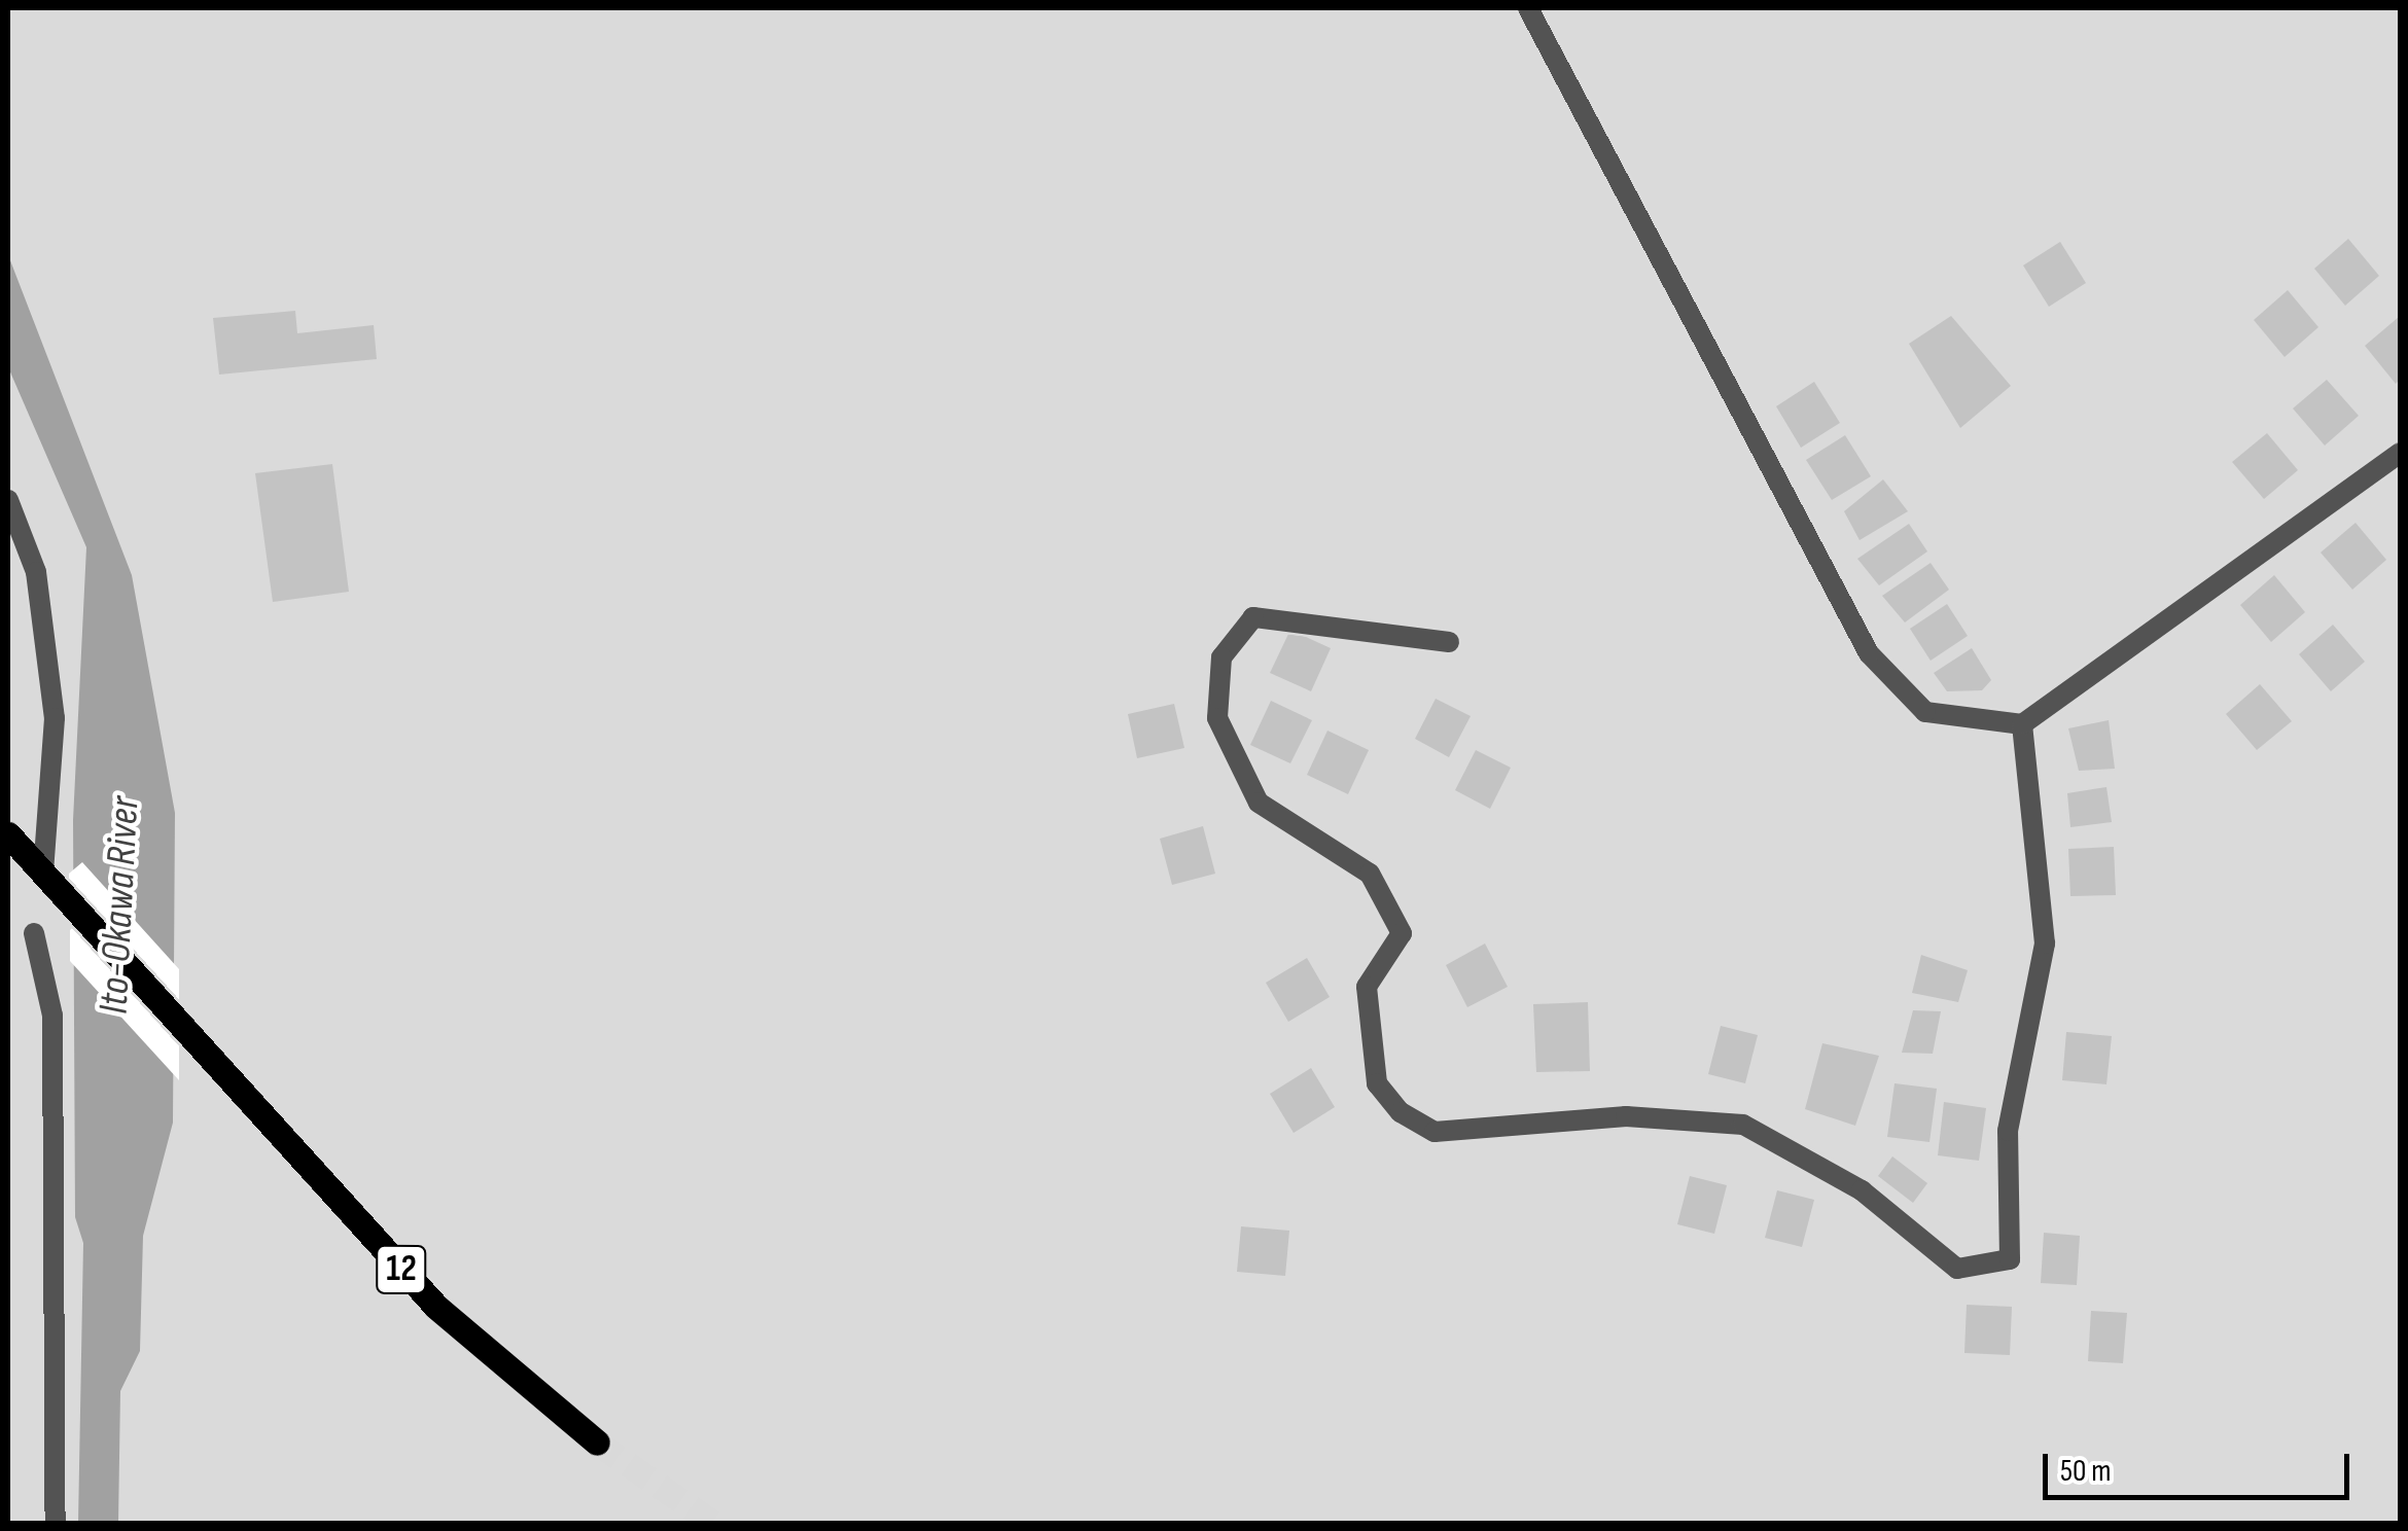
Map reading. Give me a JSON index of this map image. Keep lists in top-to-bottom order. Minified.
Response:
{"streets":{"main road":["12"]},"water":["Ito-Okawa River"],"scale_bar":"50 m"}
